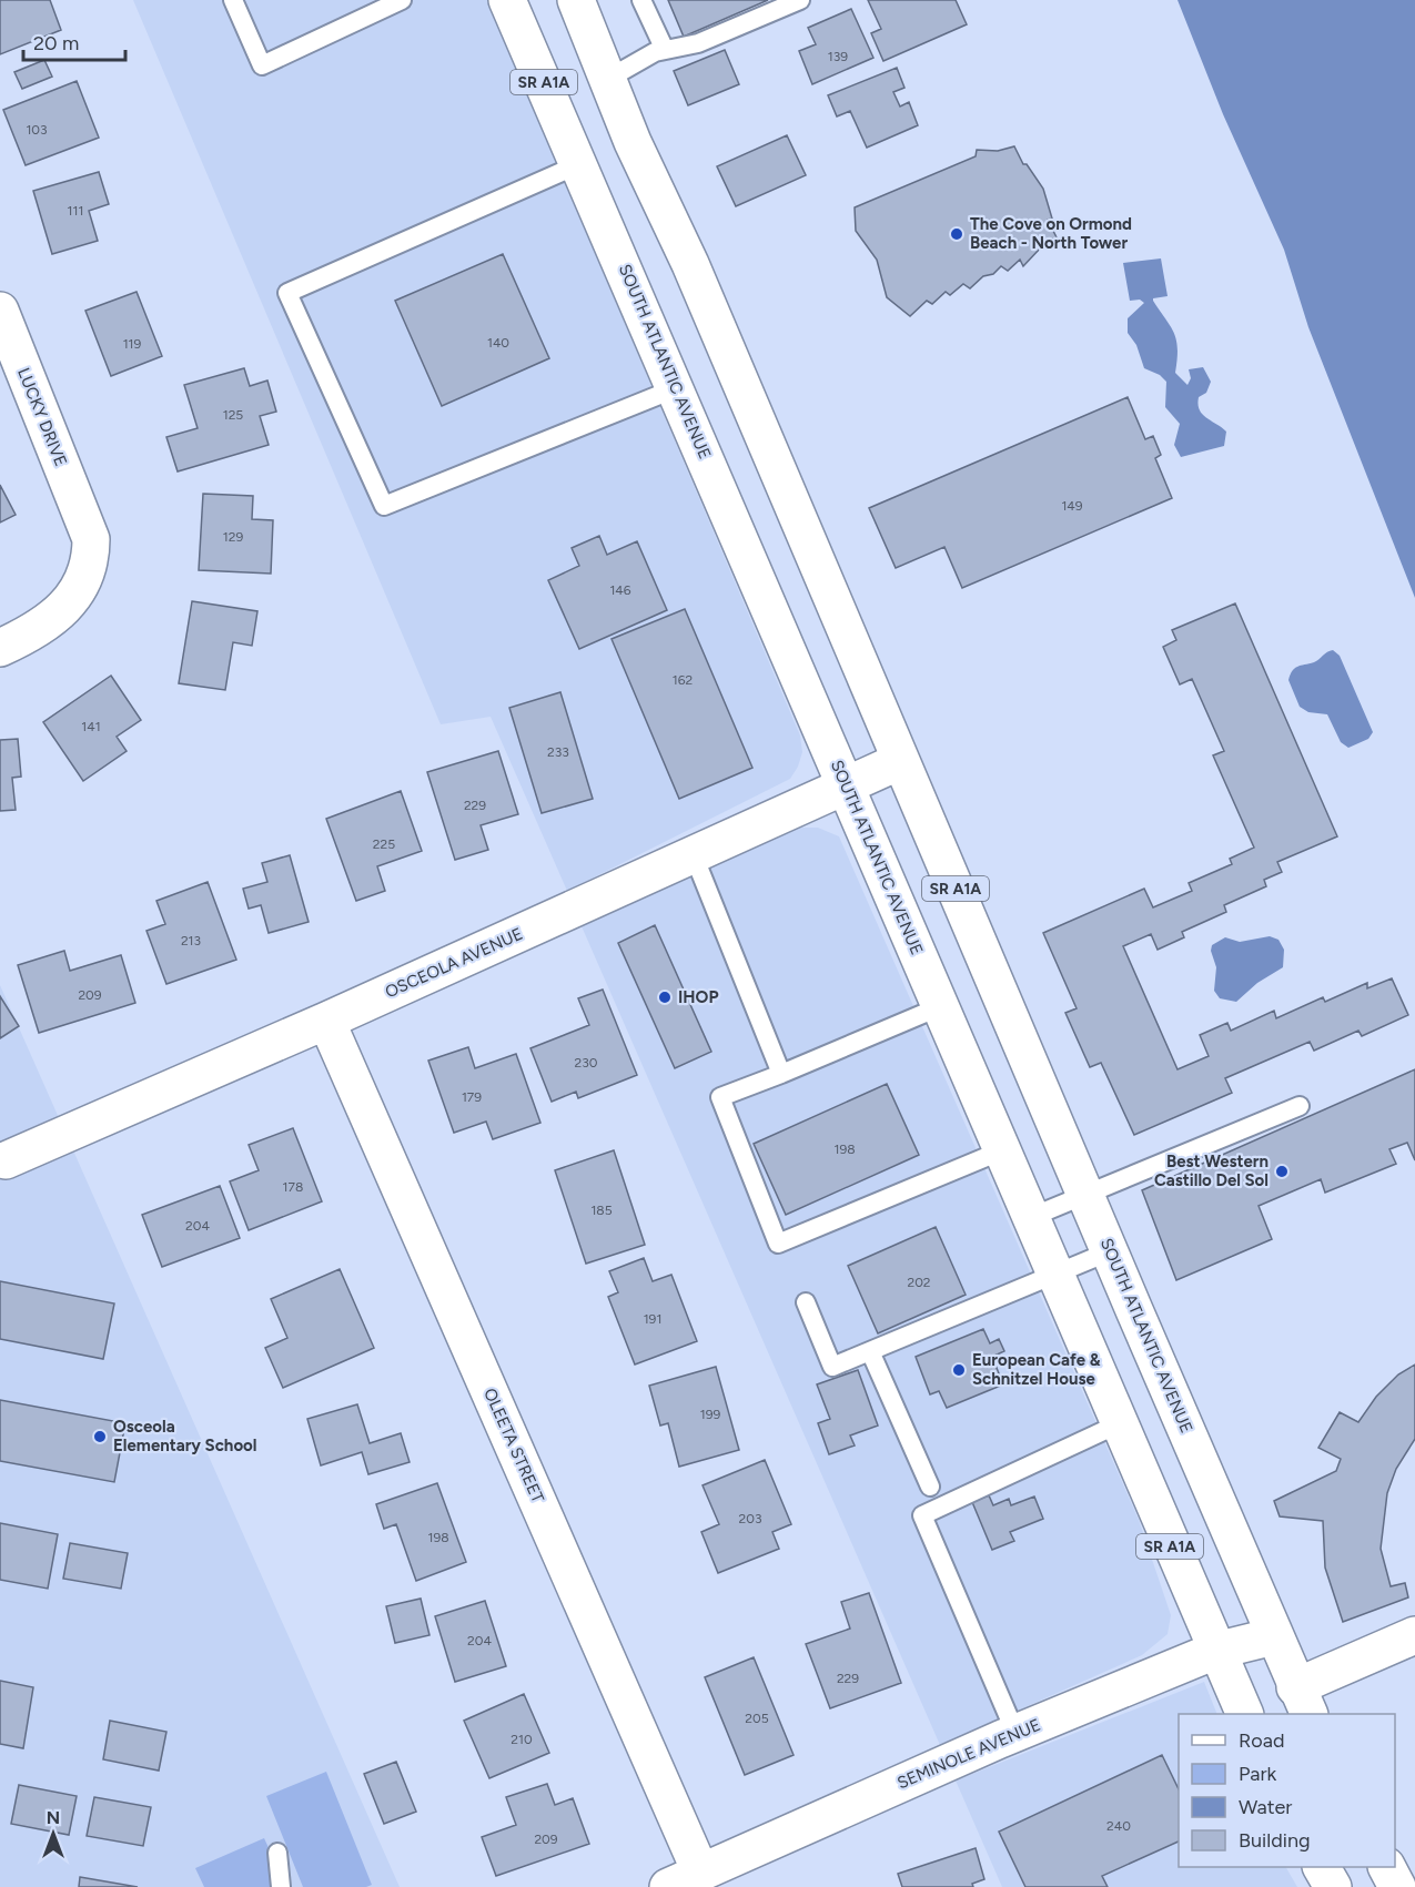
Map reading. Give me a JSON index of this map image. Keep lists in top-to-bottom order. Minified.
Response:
{"streets":{"main road":["SR A1A","SOUTH ATLANTIC AVENUE","LUCKY DRIVE","OSCEOLA AVENUE","OLEETA STREET","SEMINOLE AVENUE"]},"crossings":[["SOUTH ATLANTIC AVENUE","OSCEOLA AVENUE"],["SOUTH ATLANTIC AVENUE","SEMINOLE AVENUE"],["OSCEOLA AVENUE","OLEETA STREET"],["OLEETA STREET","SEMINOLE AVENUE"]],"places":["The Cove on Ormond Beach - North Tower","IHOP","Best Western Castillo Del Sol","European Cafe & Schnitzel House","Osceola Elementary School"],"house_numbers":["139","103","111","140","119","125","149","129","146","162","141","233","229","225","213","209","230","179","198","178","185","204","202","191","199","203","198","204","229","205","210","240","209"],"legend":["Road","Park","Water","Building"],"scale_bar":"20 m","north":"top"}
